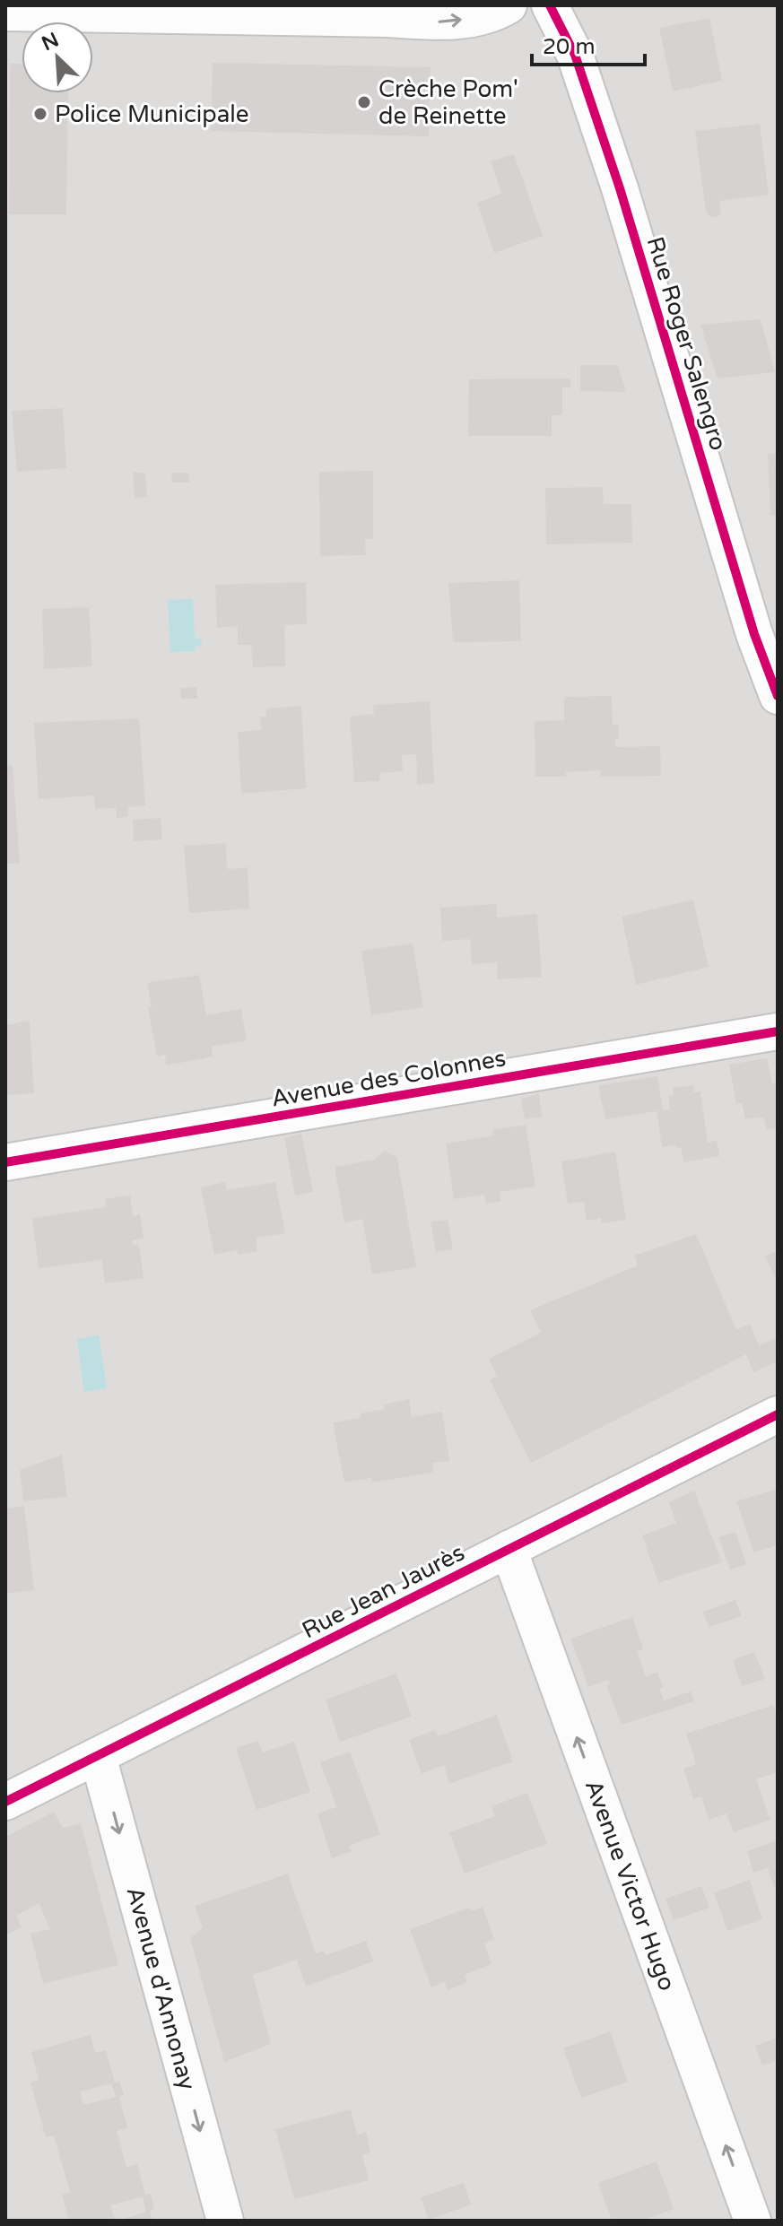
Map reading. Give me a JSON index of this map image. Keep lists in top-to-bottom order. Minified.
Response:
{"streets":{"street":["Rue Roger Salengro","Avenue des Colonnes","Rue Jean Jaurès","Avenue Victor Hugo","Avenue d'Annonay"]},"crossings":[["Rue Jean Jaurès","Avenue Victor Hugo"],["Rue Jean Jaurès","Avenue d'Annonay"]],"one_way":["Avenue Victor Hugo","Avenue d'Annonay"],"places":["Crèche Pom' de Reinette","Police Municipale"],"scale_bar":"20 m","north":"top left"}
